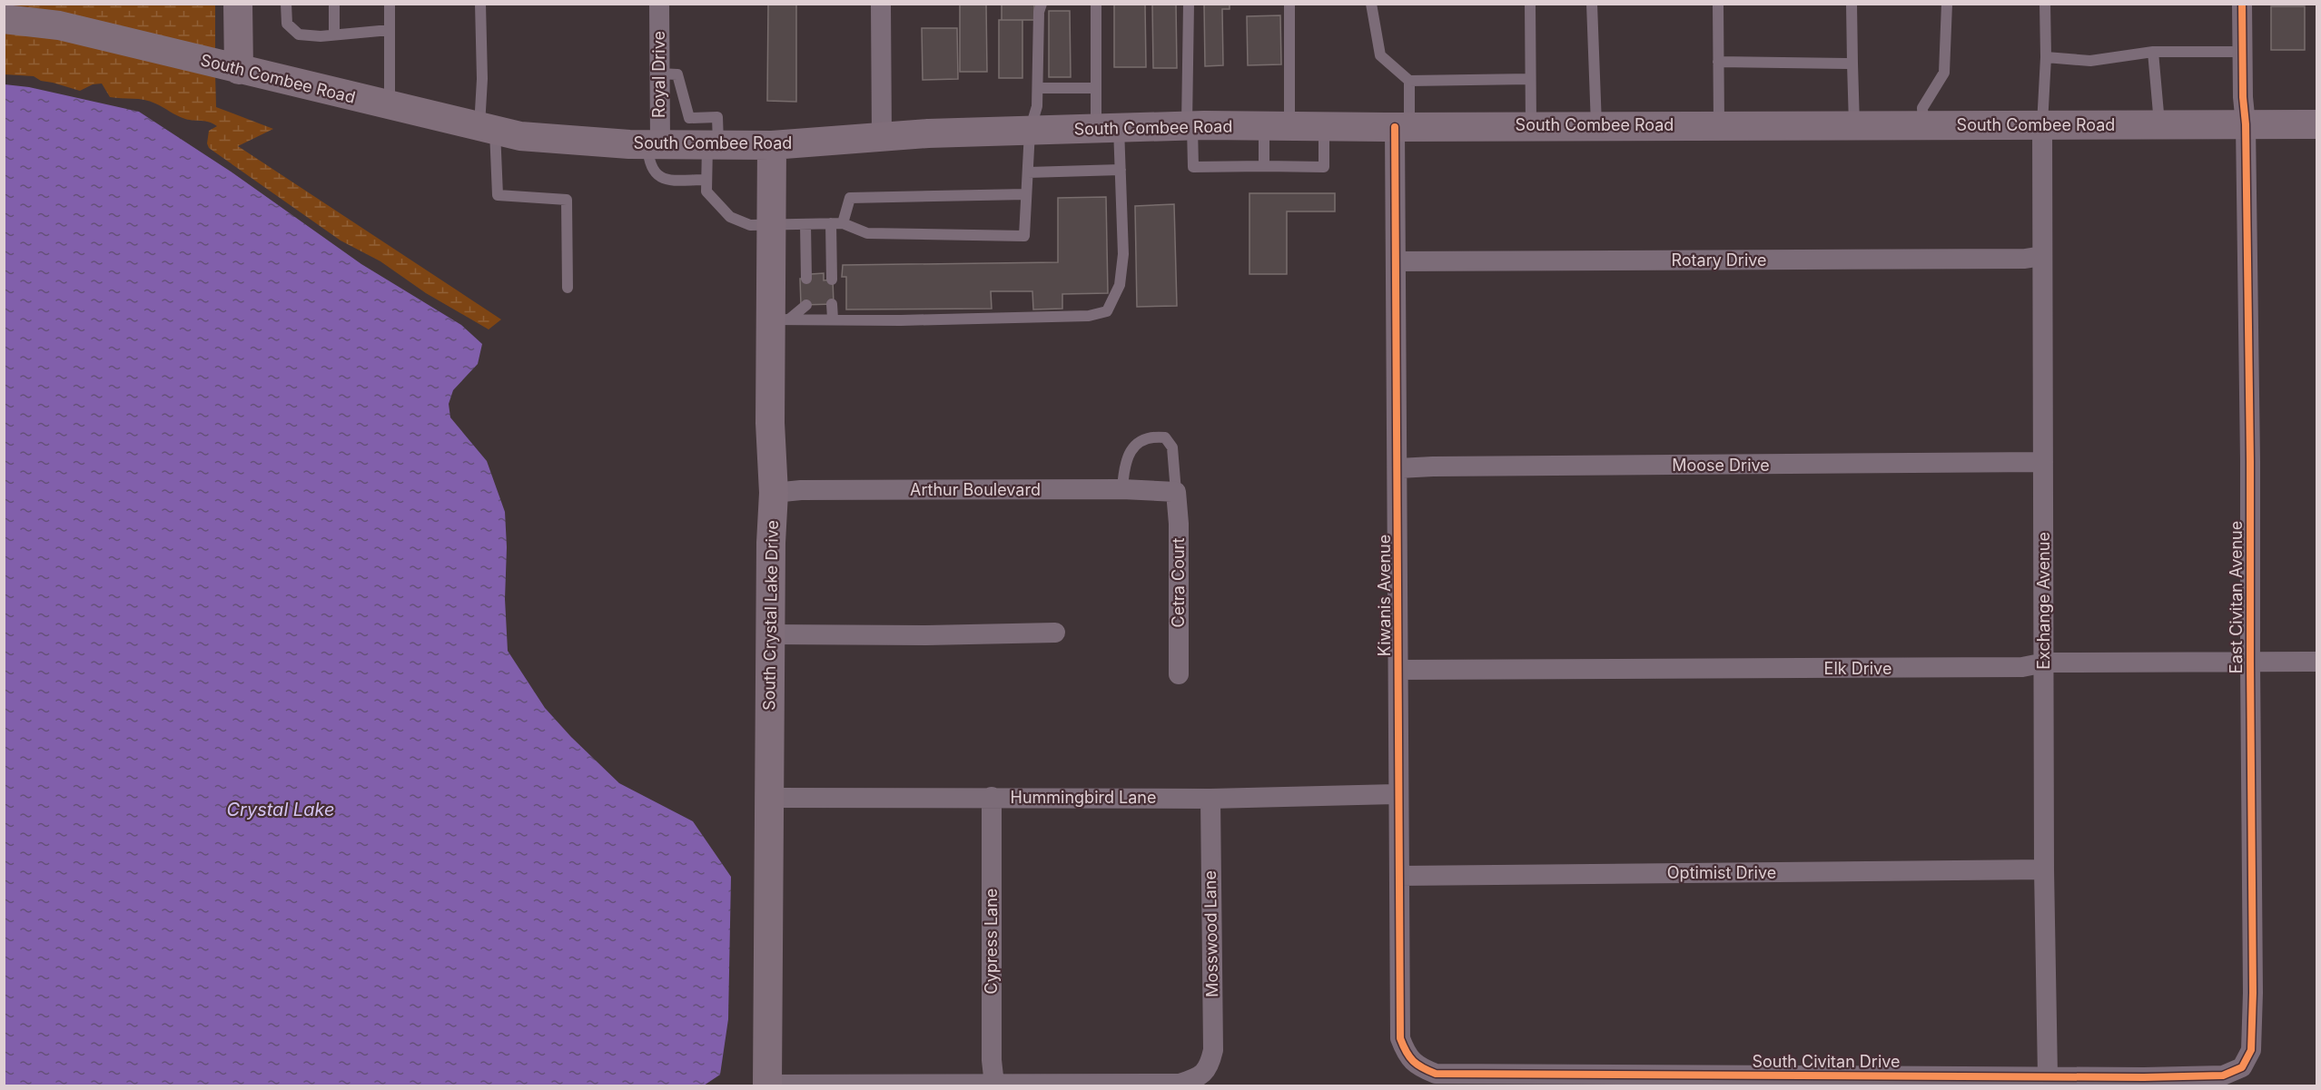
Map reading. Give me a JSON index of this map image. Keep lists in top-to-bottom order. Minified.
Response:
{"streets":{"main road":["South Combee Road","South Crystal Lake Drive"],"street":["Royal Drive","Rotary Drive","Moose Drive","Arthur Boulevard","Cetra Court","Kiwanis Avenue","East Civitan Avenue","Exchange Avenue","Elk Drive","Hummingbird Lane","Optimist Drive","Mosswood Lane","Cypress Lane","South Civitan Drive"]},"crossings":[["Royal Drive","South Combee Road"],["South Combee Road","Kiwanis Avenue"],["South Combee Road","East Civitan Avenue"],["South Combee Road","Exchange Avenue"],["South Combee Road","South Crystal Lake Drive"],["Rotary Drive","Kiwanis Avenue"],["Rotary Drive","Exchange Avenue"],["Moose Drive","Kiwanis Avenue"],["Moose Drive","Exchange Avenue"],["Arthur Boulevard","Cetra Court"],["Arthur Boulevard","South Crystal Lake Drive"],["Kiwanis Avenue","Elk Drive"],["Kiwanis Avenue","Hummingbird Lane"],["Kiwanis Avenue","Optimist Drive"],["Kiwanis Avenue","South Civitan Drive"],["East Civitan Avenue","Elk Drive"],["East Civitan Avenue","South Civitan Drive"],["Exchange Avenue","Elk Drive"],["Exchange Avenue","Optimist Drive"],["Exchange Avenue","South Civitan Drive"],["South Crystal Lake Drive","Hummingbird Lane"],["Hummingbird Lane","Mosswood Lane"],["Hummingbird Lane","Cypress Lane"],["Mosswood Lane","Cypress Lane"]],"water":["Crystal Lake"]}
